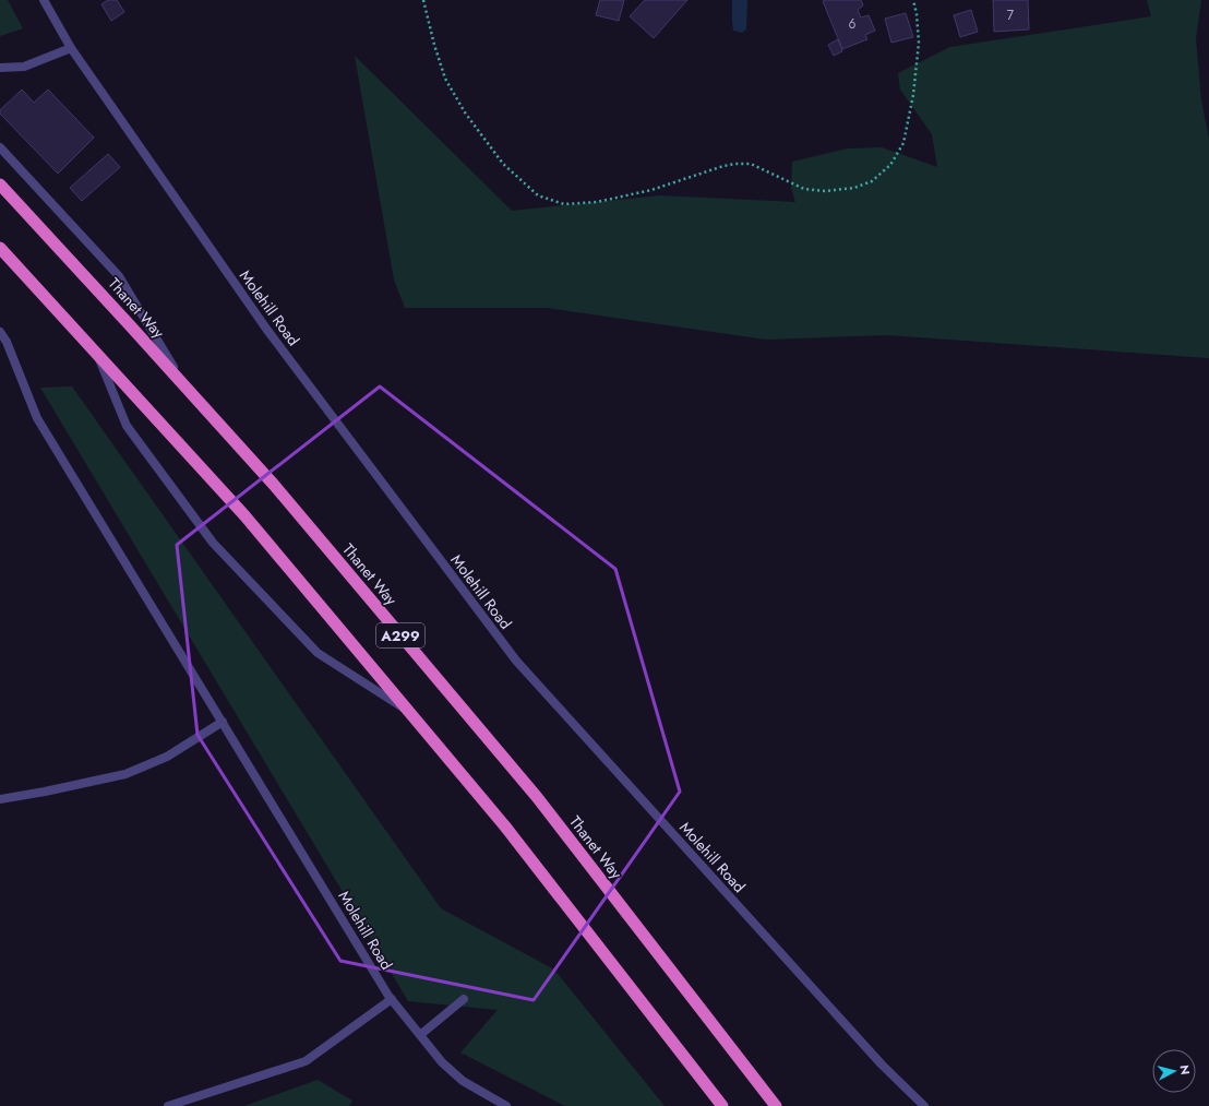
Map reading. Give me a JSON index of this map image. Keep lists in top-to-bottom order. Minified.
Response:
{"streets":{"highway":["Thanet Way","A299"],"street":["Molehill Road"]},"house_numbers":["7","6"],"north":"right"}
